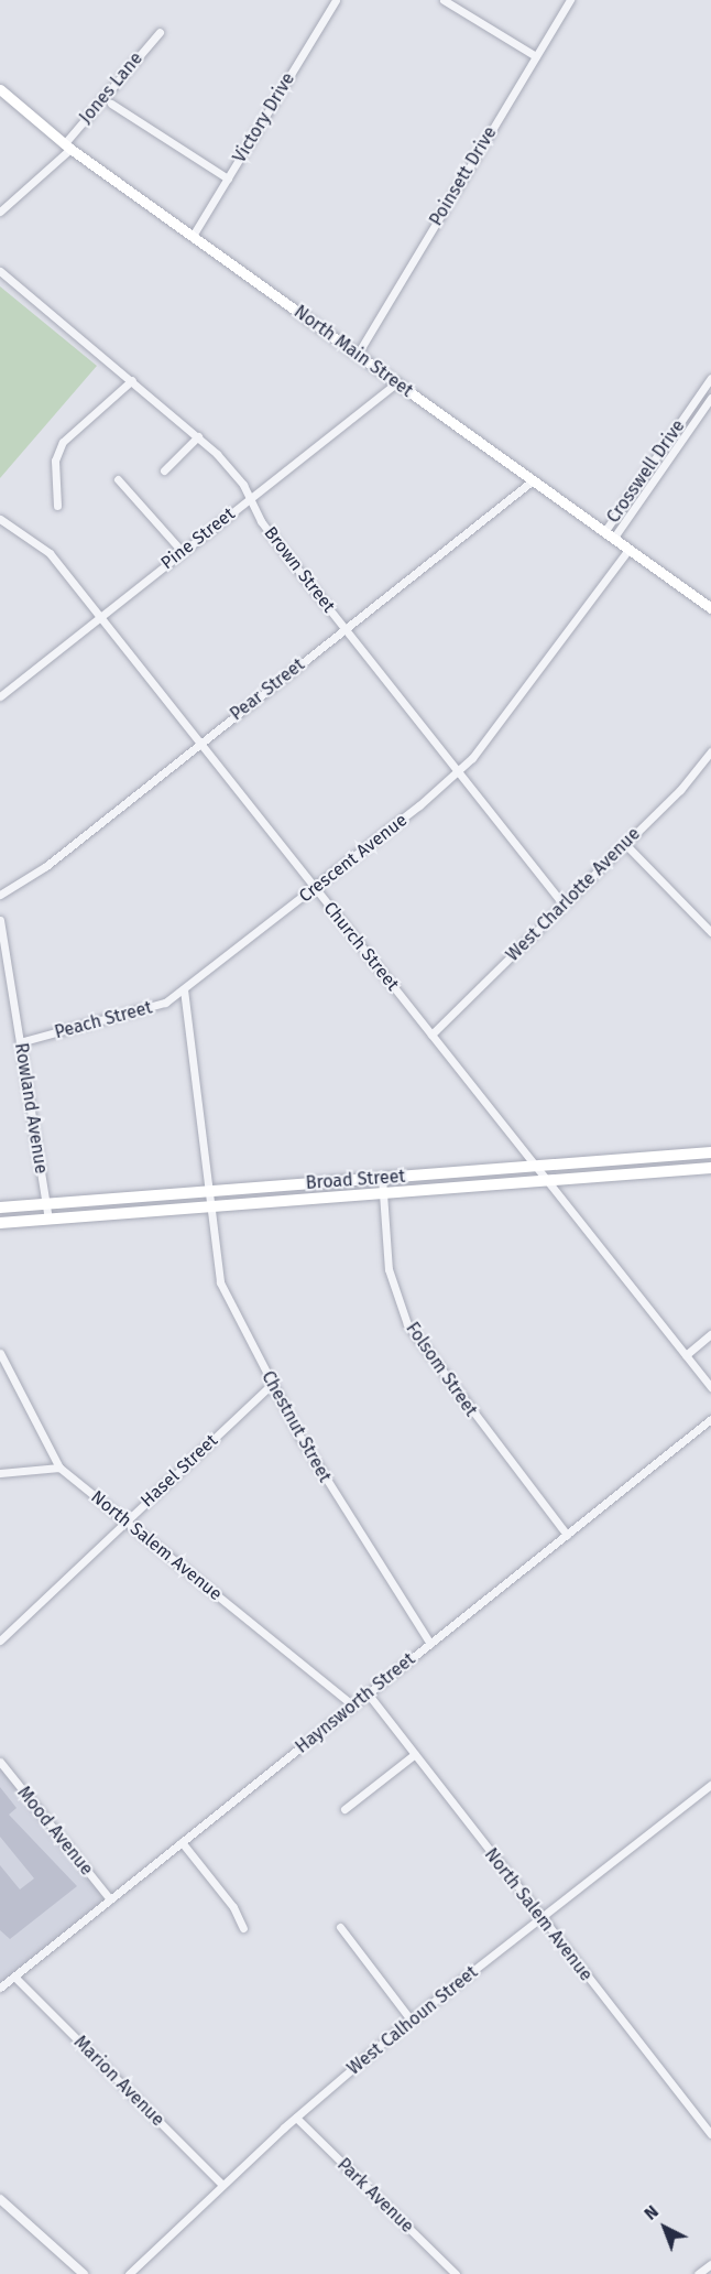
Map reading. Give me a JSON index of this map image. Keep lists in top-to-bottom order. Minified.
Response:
{"streets":{"main road":["North Main Street","Broad Street"],"street":["Jones Lane","Victory Drive","Poinsett Drive","Crosswell Drive","Pine Street","Brown Street","Pear Street","Crescent Avenue","West Charlotte Avenue","Church Street","Peach Street","Rowland Avenue","Folsom Street","Chestnut Street","Hasel Street","North Salem Avenue","Haynsworth Street","Mood Avenue","West Calhoun Street","Marion Avenue","Park Avenue"]},"crossings":[["Jones Lane","North Main Street"],["Victory Drive","North Main Street"],["Poinsett Drive","North Main Street"],["North Main Street","Crosswell Drive"],["North Main Street","Pine Street"],["North Main Street","Pear Street"],["North Main Street","Crescent Avenue"],["Pine Street","Brown Street"],["Pine Street","Church Street"],["Brown Street","Pear Street"],["Brown Street","Crescent Avenue"],["Brown Street","West Charlotte Avenue"],["Pear Street","Church Street"],["Crescent Avenue","Church Street"],["Crescent Avenue","Peach Street"],["West Charlotte Avenue","Church Street"],["Church Street","Broad Street"],["Peach Street","Rowland Avenue"],["Rowland Avenue","Broad Street"],["Broad Street","Folsom Street"],["Broad Street","Chestnut Street"],["Folsom Street","Haynsworth Street"],["Chestnut Street","Hasel Street"],["Chestnut Street","Haynsworth Street"],["Hasel Street","North Salem Avenue"],["North Salem Avenue","Haynsworth Street"],["North Salem Avenue","West Calhoun Street"],["Haynsworth Street","Mood Avenue"],["Haynsworth Street","Marion Avenue"],["West Calhoun Street","Marion Avenue"],["West Calhoun Street","Park Avenue"]],"north":"top left"}
